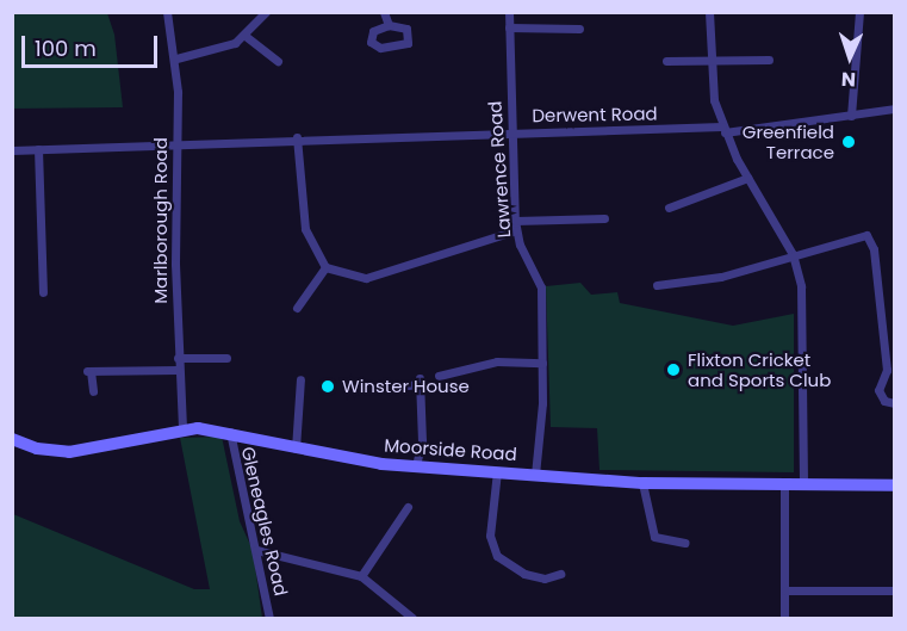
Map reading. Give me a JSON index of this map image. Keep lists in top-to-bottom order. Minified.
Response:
{"streets":{"street":["Derwent Road","Lawrence Road","Marlborough Road","Moorside Road","Gleneagles Road"]},"crossings":[["Derwent Road","Lawrence Road"],["Derwent Road","Marlborough Road"],["Lawrence Road","Moorside Road"],["Marlborough Road","Moorside Road"],["Moorside Road","Gleneagles Road"]],"places":["Greenfield Terrace","Flixton Cricket and Sports Club","Winster House"],"scale_bar":"100 m","north":"bottom"}
